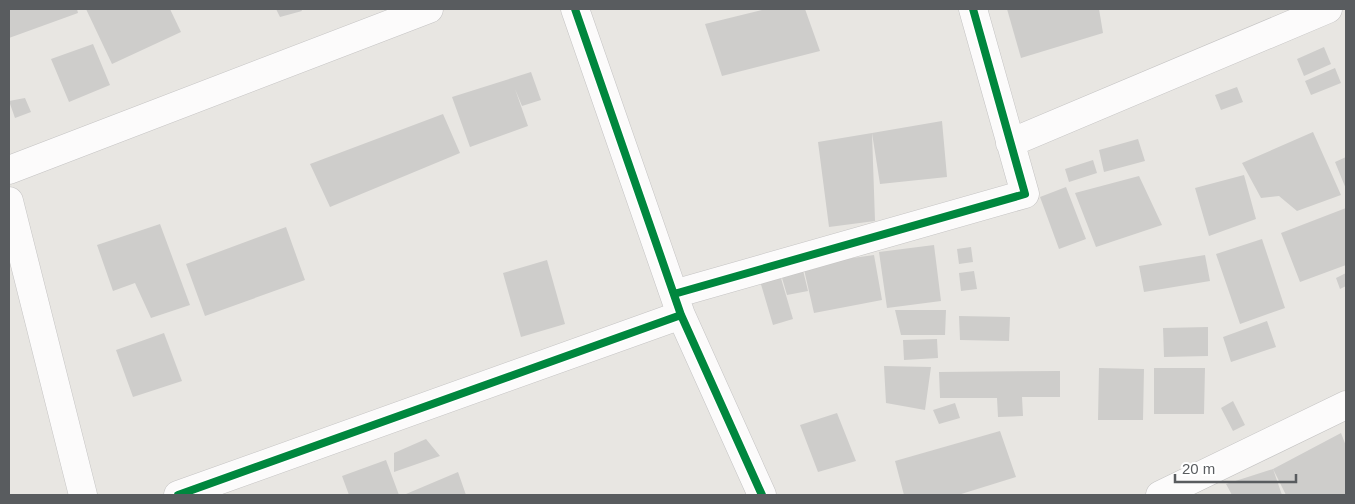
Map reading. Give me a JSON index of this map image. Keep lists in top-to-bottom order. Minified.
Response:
{"scale_bar":"20 m"}
